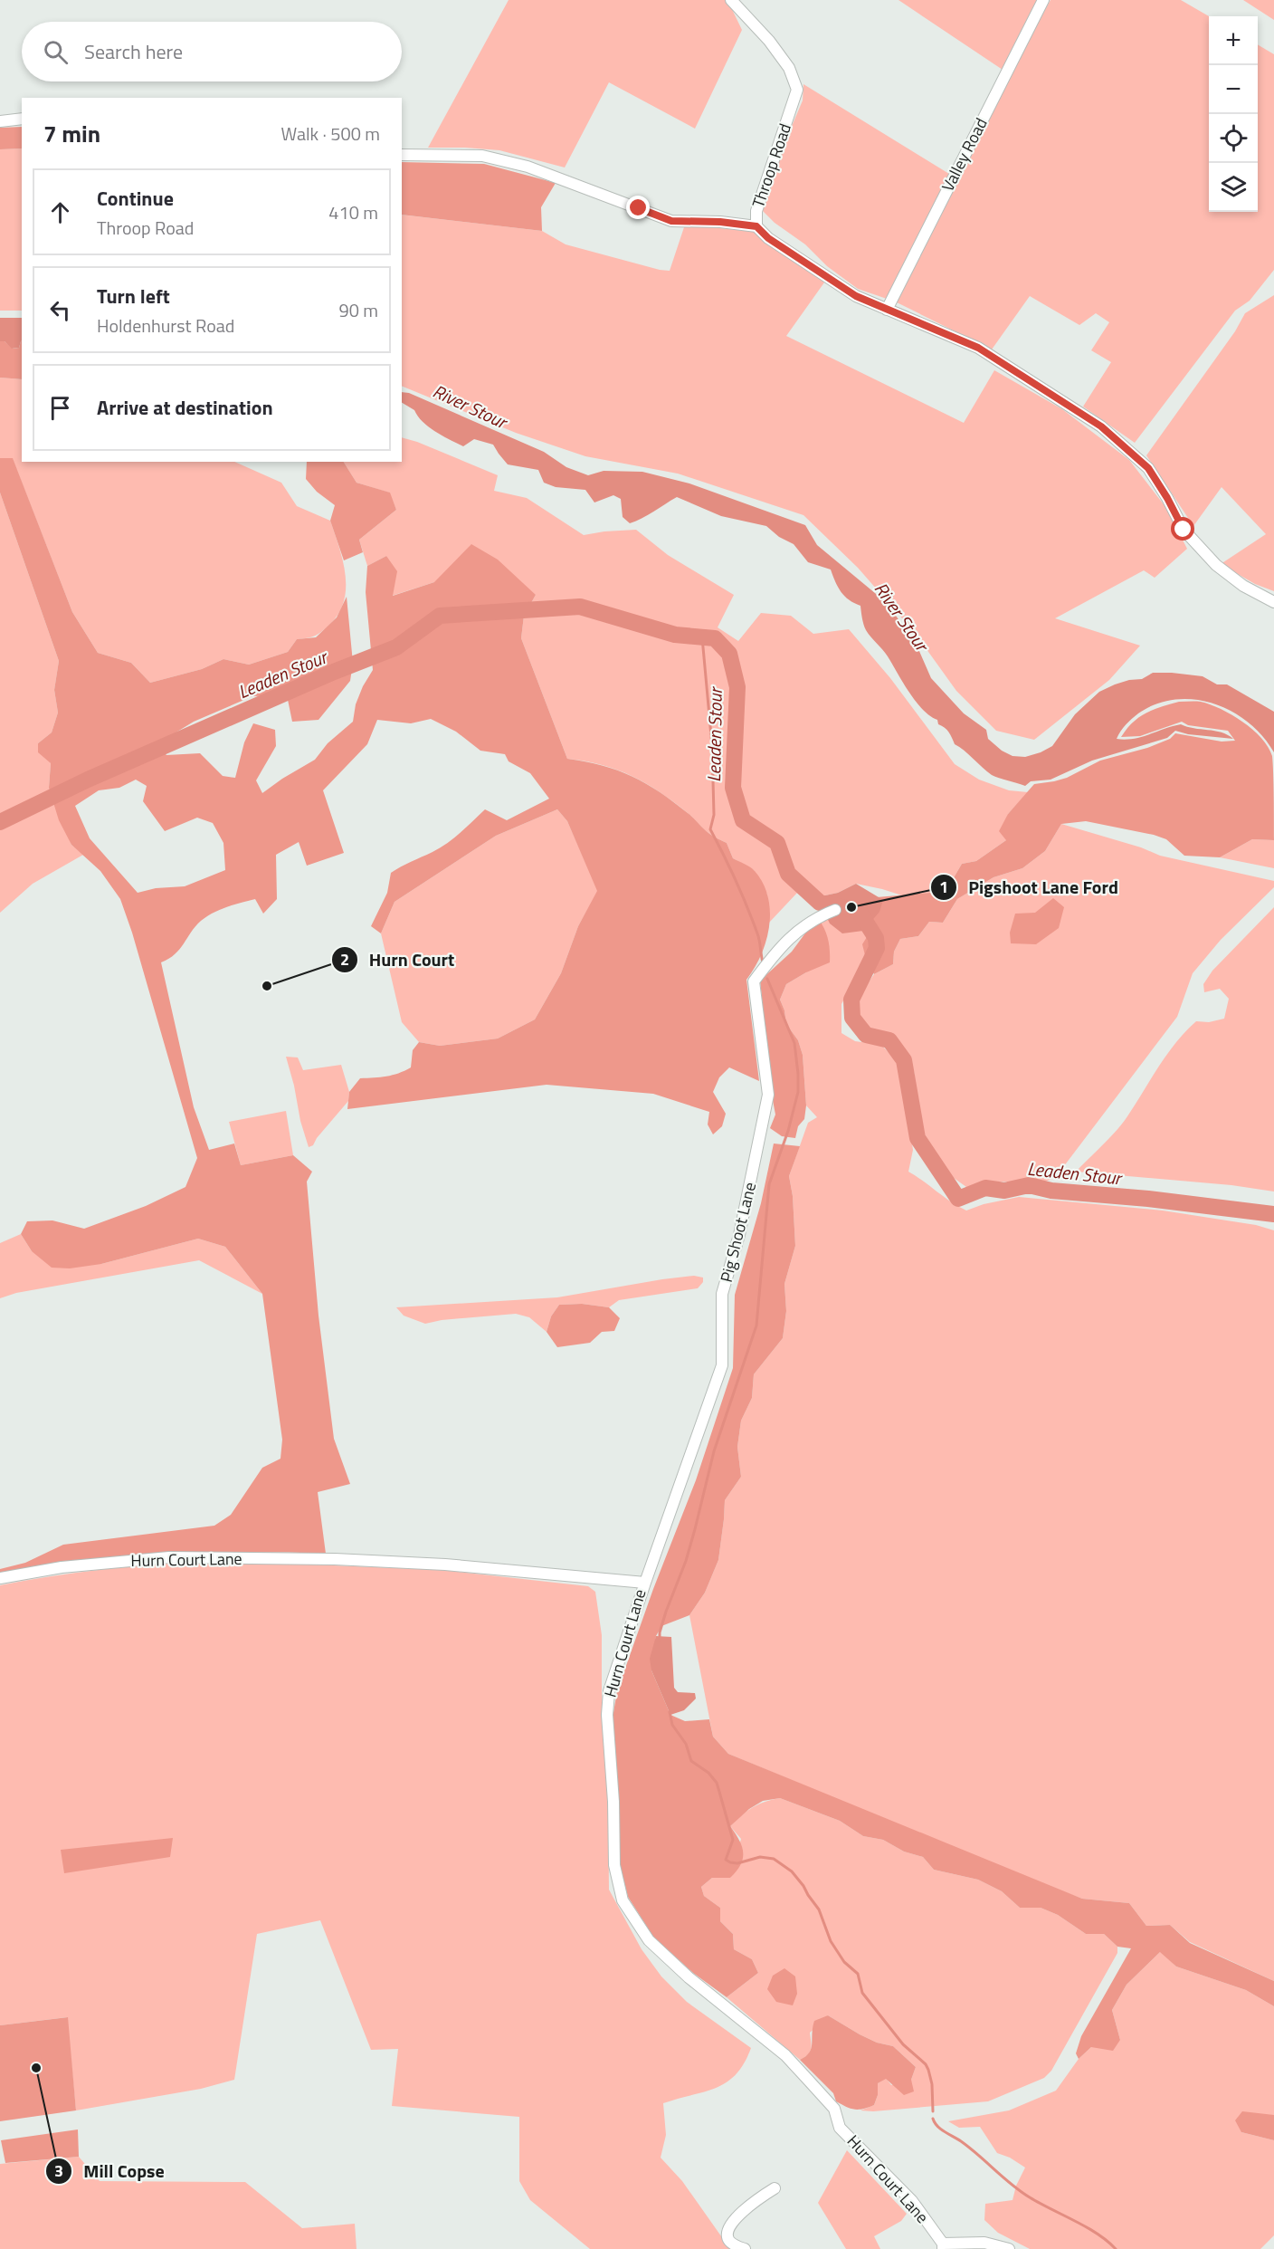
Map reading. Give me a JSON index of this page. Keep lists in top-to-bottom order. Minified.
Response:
{"streets":{"street":["Valley Road","Throop Road","Pig Shoot Lane","Hurn Court Lane"]},"crossings":[["Valley Road","Throop Road"],["Pig Shoot Lane","Hurn Court Lane"]],"water":["River Stour","Leaden Stour"],"places":["Pigshoot Lane Ford","Hurn Court","Mill Copse"],"page":{"map_buttons":["+","−"],"search":"Search here","heading":["7 min","Walk · 500 m"],"list":[["Continue","Throop Road","410 m"],["Turn left","Holdenhurst Road","90 m"],"Arrive at destination"]}}
